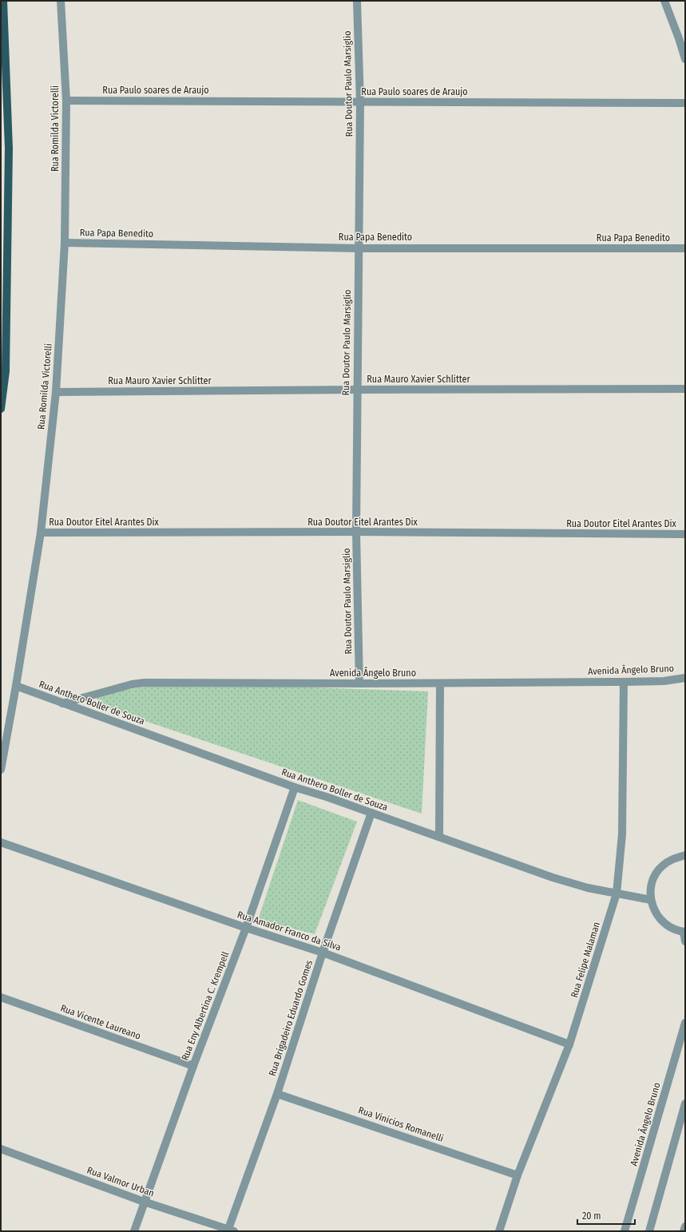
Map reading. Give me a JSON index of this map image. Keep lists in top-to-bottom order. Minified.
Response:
{"streets":{"street":["Rua Doutor Paulo Marsiglio","Rua Paulo soares de Araujo","Rua Romilda Victorelli","Rua Papa Benedito","Rua Mauro Xavier Schlitter","Rua Doutor Eitel Arantes Dix","Avenida Ângelo Bruno","Rua Anthero Boller de Souza","Rua Amador Franco da Silva","Rua Felipe Malaman","Rua Eny Albertina C. Krempell","Rua Brigadeiro Eduardo Gomes","Rua Vicente Laureano","Rua Vinicios Romanelli","Rua Valmor Urban"]},"crossings":[["Rua Doutor Paulo Marsiglio","Rua Paulo soares de Araujo"],["Rua Doutor Paulo Marsiglio","Rua Papa Benedito"],["Rua Doutor Paulo Marsiglio","Rua Mauro Xavier Schlitter"],["Rua Doutor Paulo Marsiglio","Rua Doutor Eitel Arantes Dix"],["Rua Doutor Paulo Marsiglio","Avenida Ângelo Bruno"],["Rua Paulo soares de Araujo","Rua Romilda Victorelli"],["Rua Romilda Victorelli","Rua Papa Benedito"],["Rua Romilda Victorelli","Rua Mauro Xavier Schlitter"],["Rua Romilda Victorelli","Rua Doutor Eitel Arantes Dix"],["Rua Romilda Victorelli","Rua Anthero Boller de Souza"],["Avenida Ângelo Bruno","Rua Anthero Boller de Souza"],["Avenida Ângelo Bruno","Rua Felipe Malaman"],["Rua Anthero Boller de Souza","Rua Felipe Malaman"],["Rua Anthero Boller de Souza","Rua Eny Albertina C. Krempell"],["Rua Anthero Boller de Souza","Rua Brigadeiro Eduardo Gomes"],["Rua Amador Franco da Silva","Rua Felipe Malaman"],["Rua Amador Franco da Silva","Rua Eny Albertina C. Krempell"],["Rua Amador Franco da Silva","Rua Brigadeiro Eduardo Gomes"],["Rua Felipe Malaman","Rua Vinicios Romanelli"],["Rua Eny Albertina C. Krempell","Rua Vicente Laureano"],["Rua Eny Albertina C. Krempell","Rua Valmor Urban"],["Rua Brigadeiro Eduardo Gomes","Rua Vinicios Romanelli"],["Rua Brigadeiro Eduardo Gomes","Rua Valmor Urban"]],"scale_bar":"20 m"}
